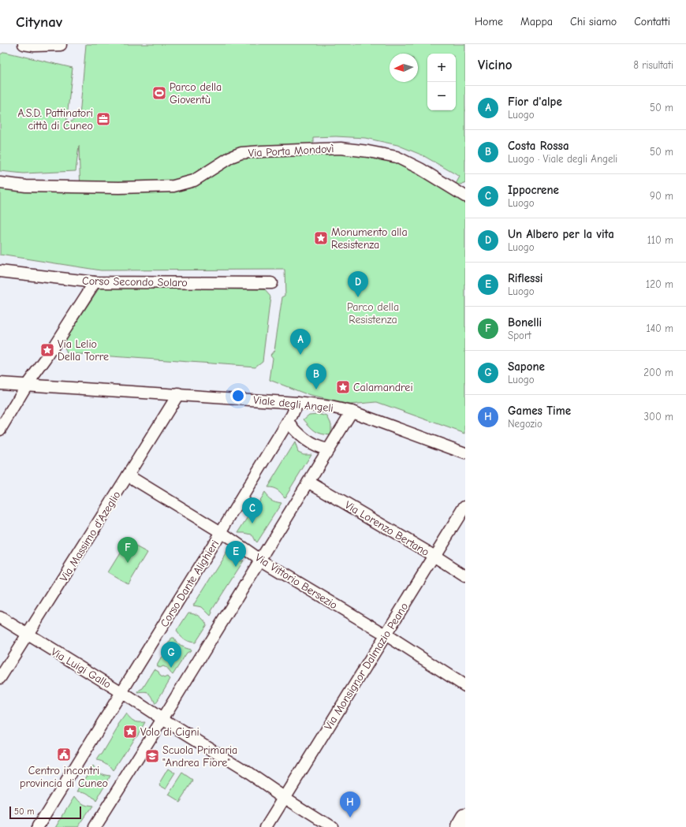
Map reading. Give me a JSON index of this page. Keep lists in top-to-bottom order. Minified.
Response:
{"streets":{"street":["Via Porta Mondovì","Corso Secondo Solaro","Viale degli Angeli","Via Lorenzo Bertano","Via Massimo d'Azeglio","Via Vittorio Bersezio","Corso Dante Alighieri","Via Monsignor Dalmazio Peano","Via Luigi Gallo"]},"crossings":[["Viale degli Angeli","Via Massimo d'Azeglio"],["Viale degli Angeli","Corso Dante Alighieri"],["Via Lorenzo Bertano","Via Monsignor Dalmazio Peano"],["Via Massimo d'Azeglio","Via Vittorio Bersezio"],["Via Massimo d'Azeglio","Via Luigi Gallo"],["Via Vittorio Bersezio","Corso Dante Alighieri"],["Via Vittorio Bersezio","Via Monsignor Dalmazio Peano"],["Corso Dante Alighieri","Via Luigi Gallo"],["Via Monsignor Dalmazio Peano","Via Luigi Gallo"]],"parks":["Parco della Resistenza"],"places":{"sports":["Parco della Gioventù"],"office":["A.S.D. Pattinatori città di Cuneo"],"place":["Monumento alla Resistenza","Via Lelio Della Torre","Calamandrei","Volo di Cigni"],"public building":["Centro incontri provincia di Cuneo"],"school or university":["Scuola Primaria \"Andrea Fiore\""]},"scale_bar":"50 m","north":"left","page":{"header":"Citynav","nav":["Home","Mappa","Chi siamo","Contatti"],"heading":["Vicino","8 risultati"],"map_buttons":["+","−"],"list":[{"mark":"A","name":"Fior d'alpe","note":"Luogo","value":"50 m"},{"mark":"B","name":"Costa Rossa","note":"Luogo · Viale degli Angeli","value":"50 m"},{"mark":"C","name":"Ippocrene","note":"Luogo","value":"90 m"},{"mark":"D","name":"Un Albero per la vita","note":"Luogo","value":"110 m"},{"mark":"E","name":"Riflessi","note":"Luogo","value":"120 m"},{"mark":"F","name":"Bonelli","note":"Sport","value":"140 m"},{"mark":"G","name":"Sapone","note":"Luogo","value":"200 m"},{"mark":"H","name":"Games Time","note":"Negozio","value":"300 m"}],"pins":["D","A","B","C","F","E","G","H"],"scale":"50 m"}}
